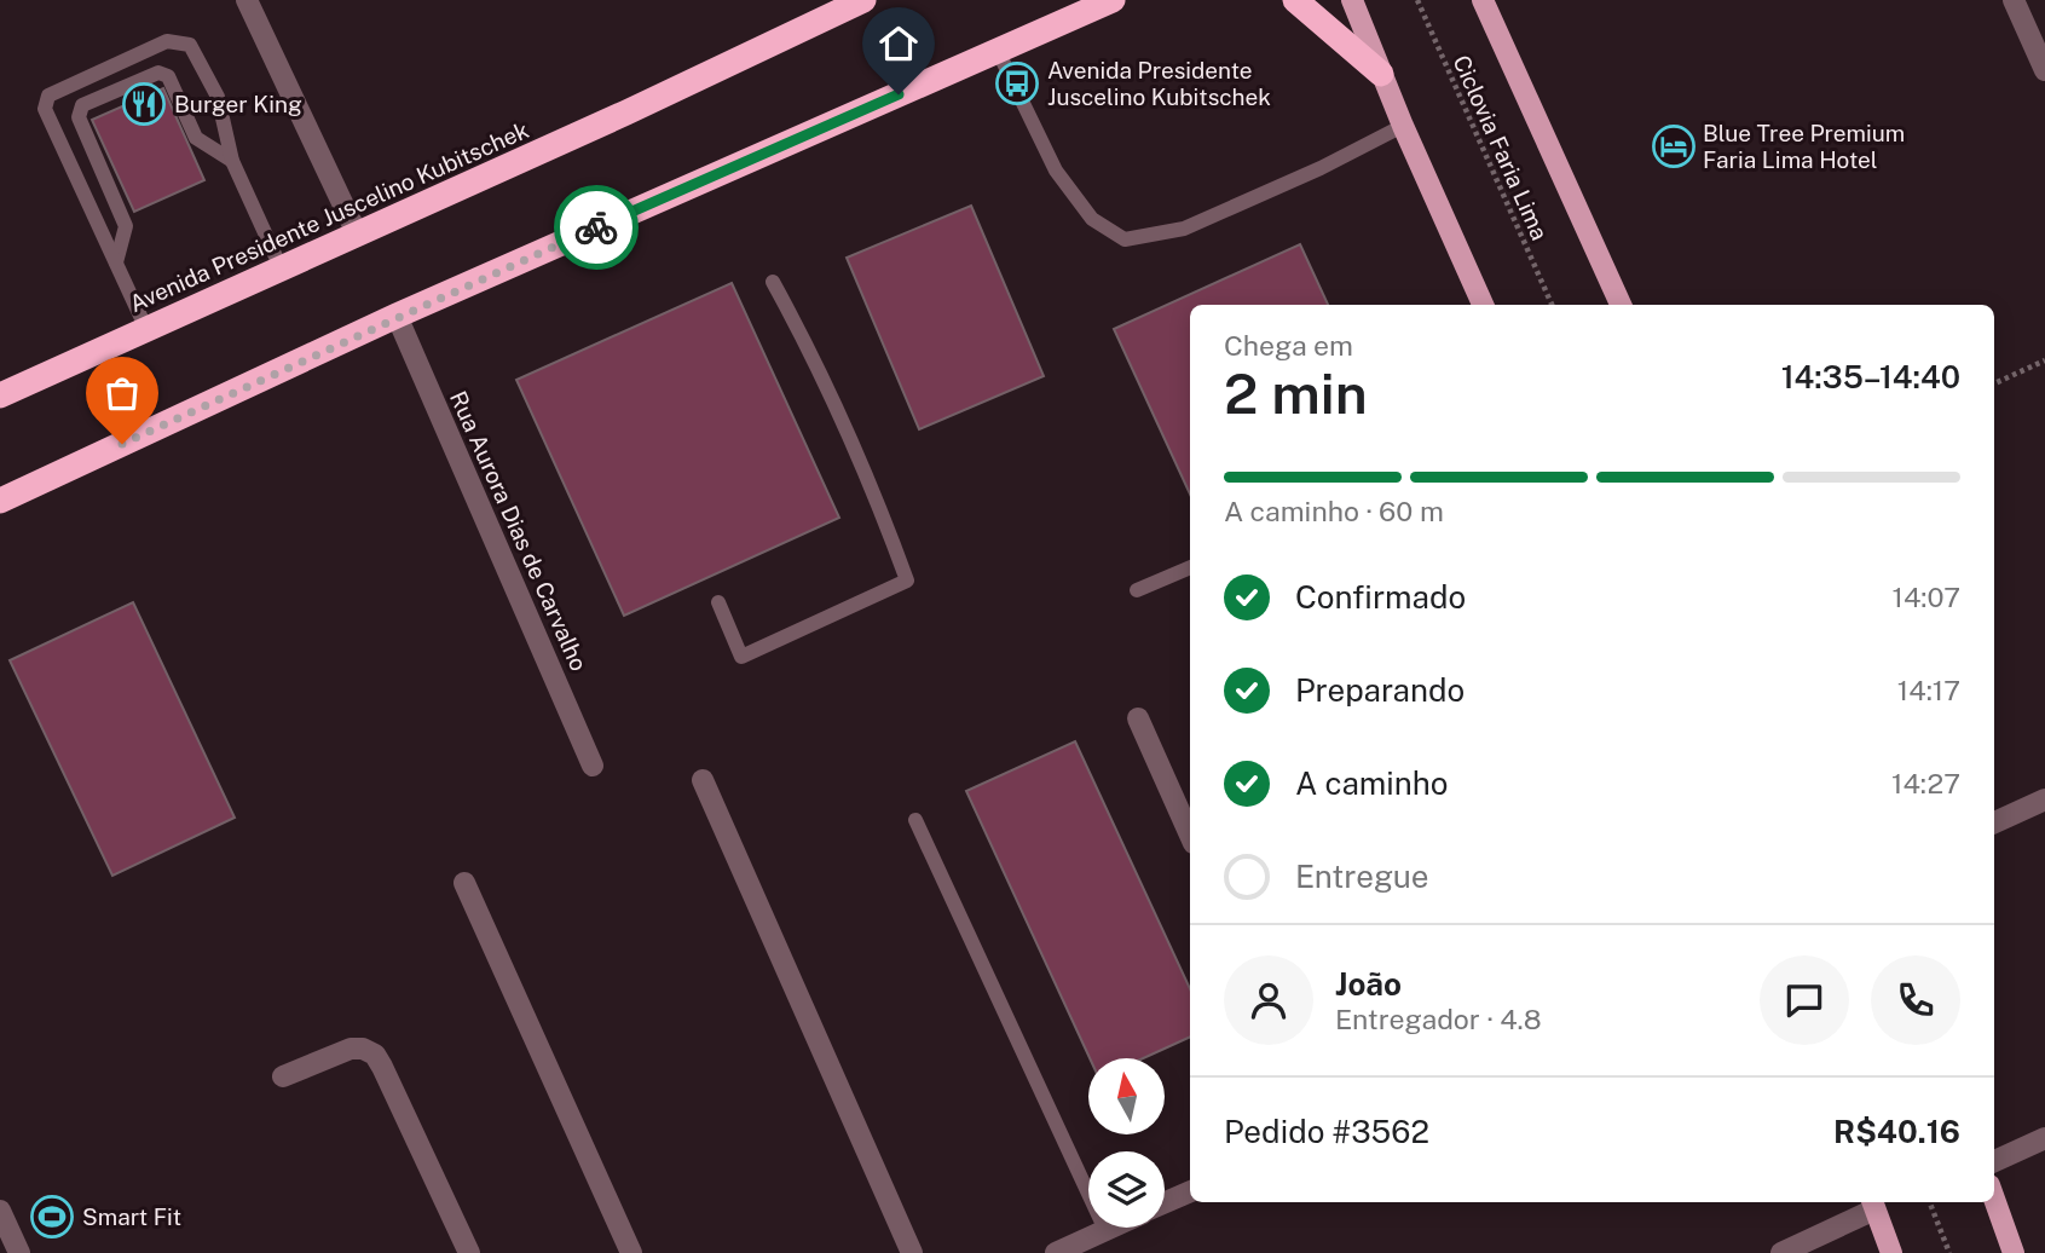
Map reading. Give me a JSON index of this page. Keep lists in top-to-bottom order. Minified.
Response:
{"streets":{"highway":["Avenida Presidente Juscelino Kubitschek"],"street":["Rua Aurora Dias de Carvalho"],"path":["Ciclovia Faria Lima"]},"places":{"bus stop":["Avenida Presidente Juscelino Kubitschek"],"restaurant":["Burger King"],"hotel":["Blue Tree Premium Faria Lima Hotel"],"sports":["Smart Fit"]},"north":"top","page":{"heading":["2 min","Chega em","14:35–14:40"],"panel":["João","Entregador · 4.8","Pedido #3562","R$40.16"],"bar":"A caminho · 60 m","list":[["Confirmado","14:07"],["Preparando","14:17"],["A caminho","14:27"],"Entregue"]}}
